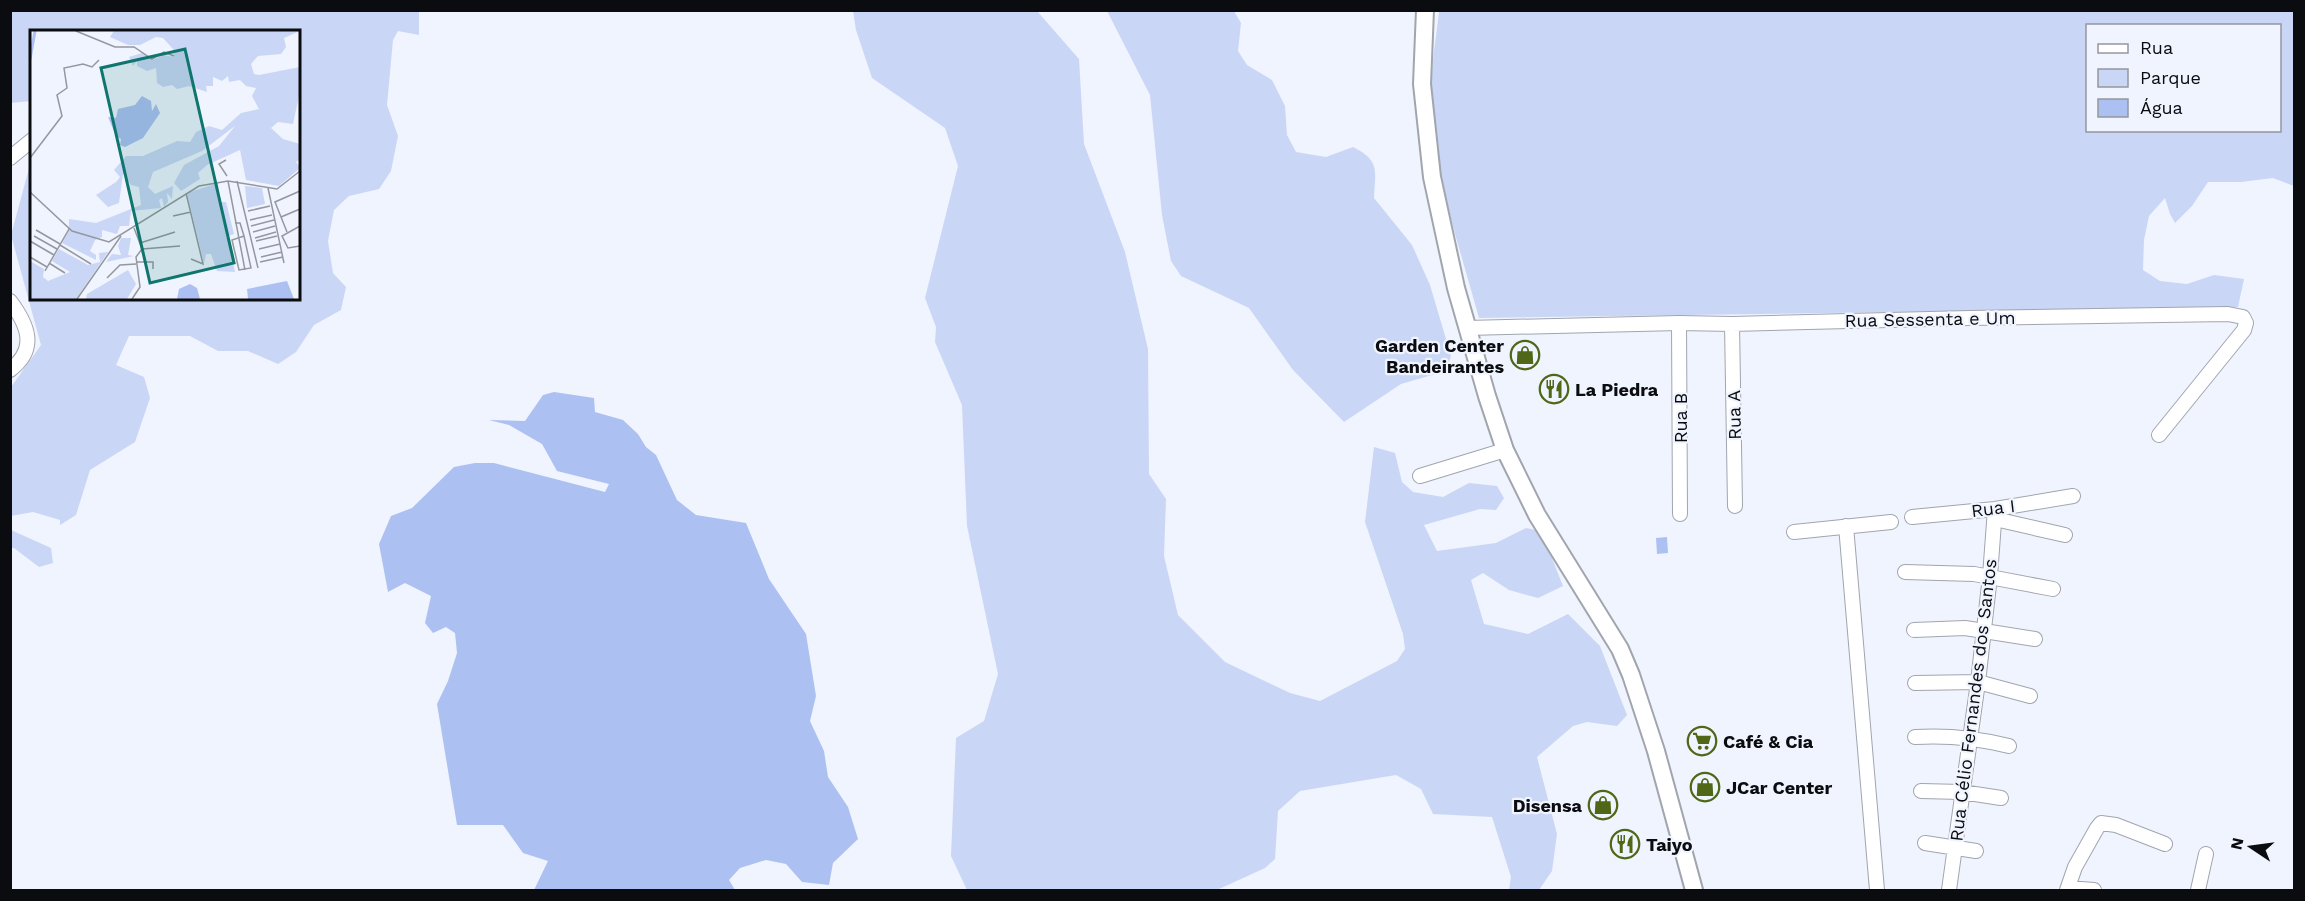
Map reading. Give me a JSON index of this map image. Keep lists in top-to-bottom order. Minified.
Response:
{"streets":{"street":["Rua Sessenta e Um","Rua A","Rua B","Rua I","Rua Célio Fernandes dos Santos"]},"crossings":[["Rua Sessenta e Um","Rua A"],["Rua Sessenta e Um","Rua B"],["Rua I","Rua Célio Fernandes dos Santos"]],"places":{"shop":["Garden Center Bandeirantes","JCar Center","Disensa"],"restaurant":["La Piedra","Taiyo"],"supermarket":["Café & Cia"]},"legend":["Rua","Parque","Água"],"north":"left"}
